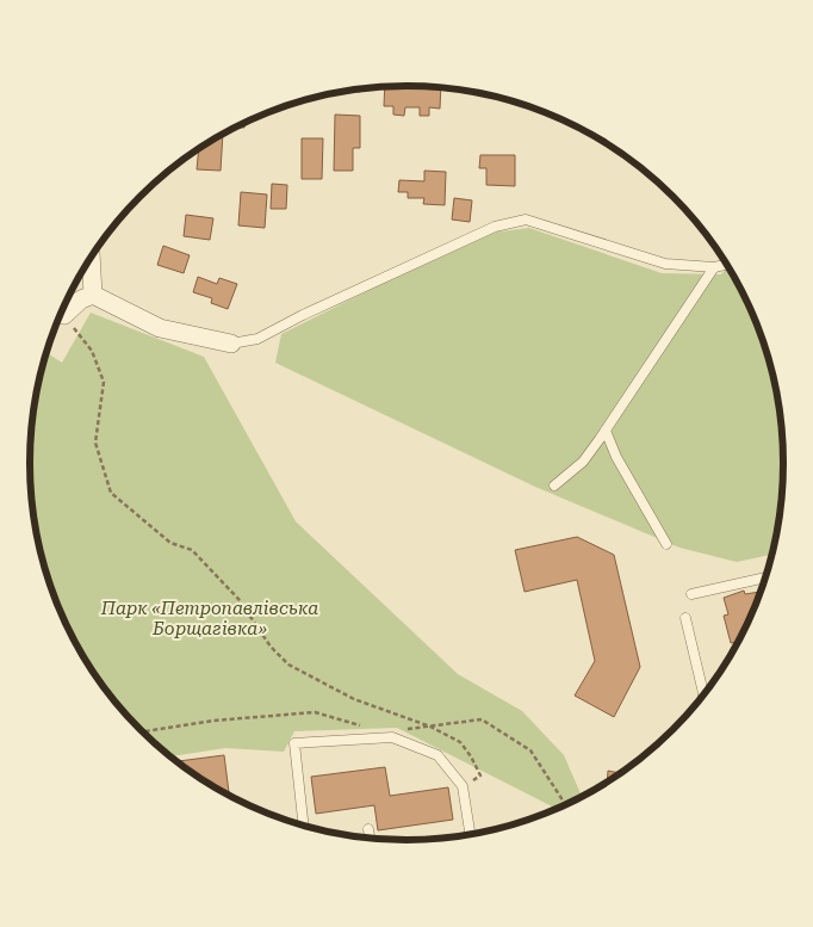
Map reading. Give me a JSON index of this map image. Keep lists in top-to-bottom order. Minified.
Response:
{"parks":["Парк «Петропавлівська Борщагівка»"]}
